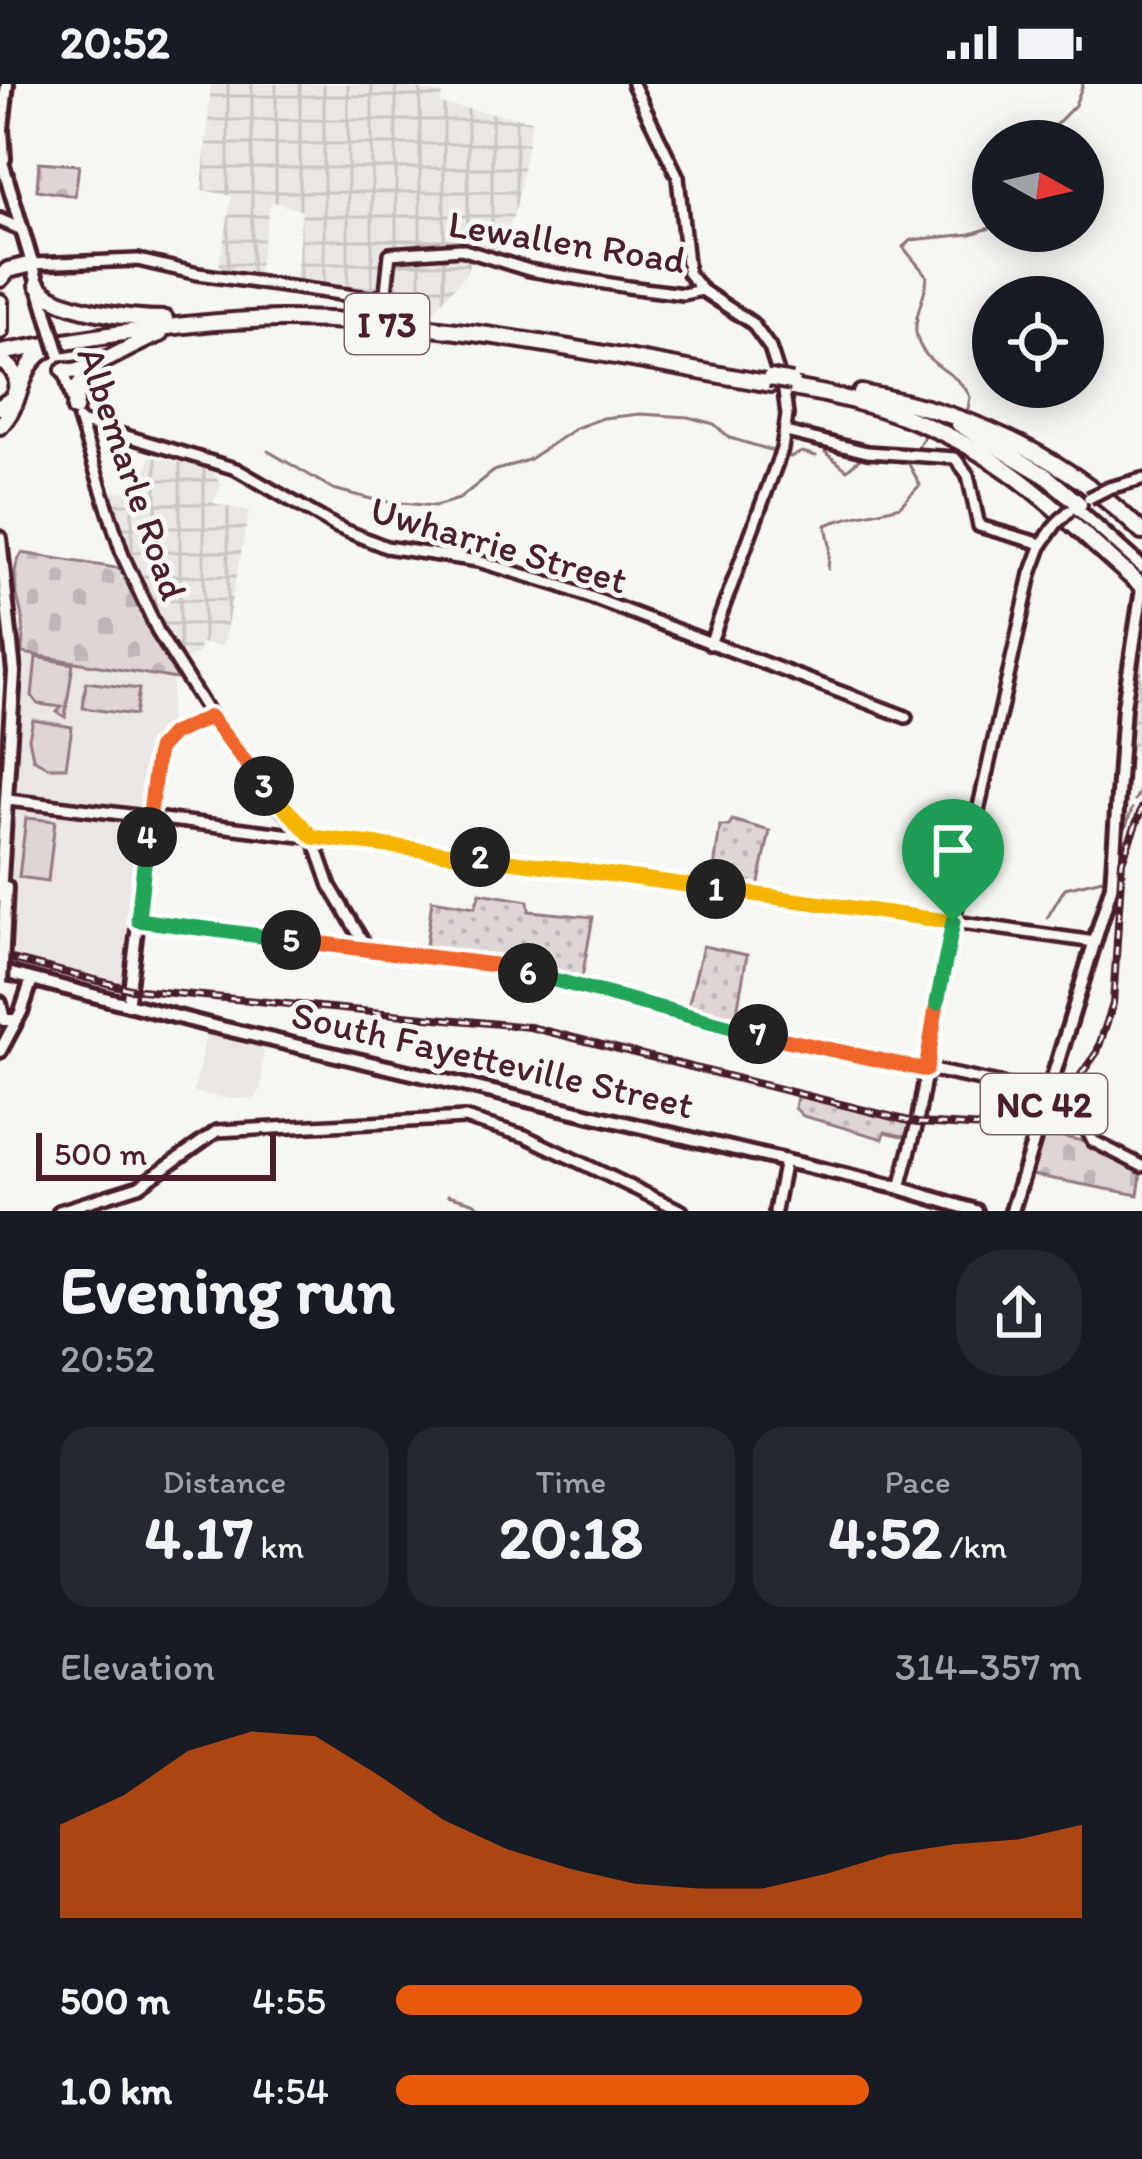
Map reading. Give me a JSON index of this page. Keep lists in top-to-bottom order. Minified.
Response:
{"streets":{"highway":["I 73"],"main road":["Albemarle Road","South Fayetteville Street","NC 42"],"street":["Lewallen Road","Uwharrie Street"]},"crossings":[["Lewallen Road","Albemarle Road"],["I 73","NC 42"],["Albemarle Road","Uwharrie Street"]],"scale_bar":"500 m","north":"right","page":{"status":"20:52","pins":["3","4","2","1","5","6","7"],"scale":"500 m","heading":["Evening run","20:52"],"stats":[["Distance","4.17 km"],["Time","20:18"],["Pace","4:52 /km"]],"chart":["Elevation","314–357 m"],"list":[{"name":"500 m","note":"4:55"},{"name":"1.0 km","note":"4:54"}]}}
